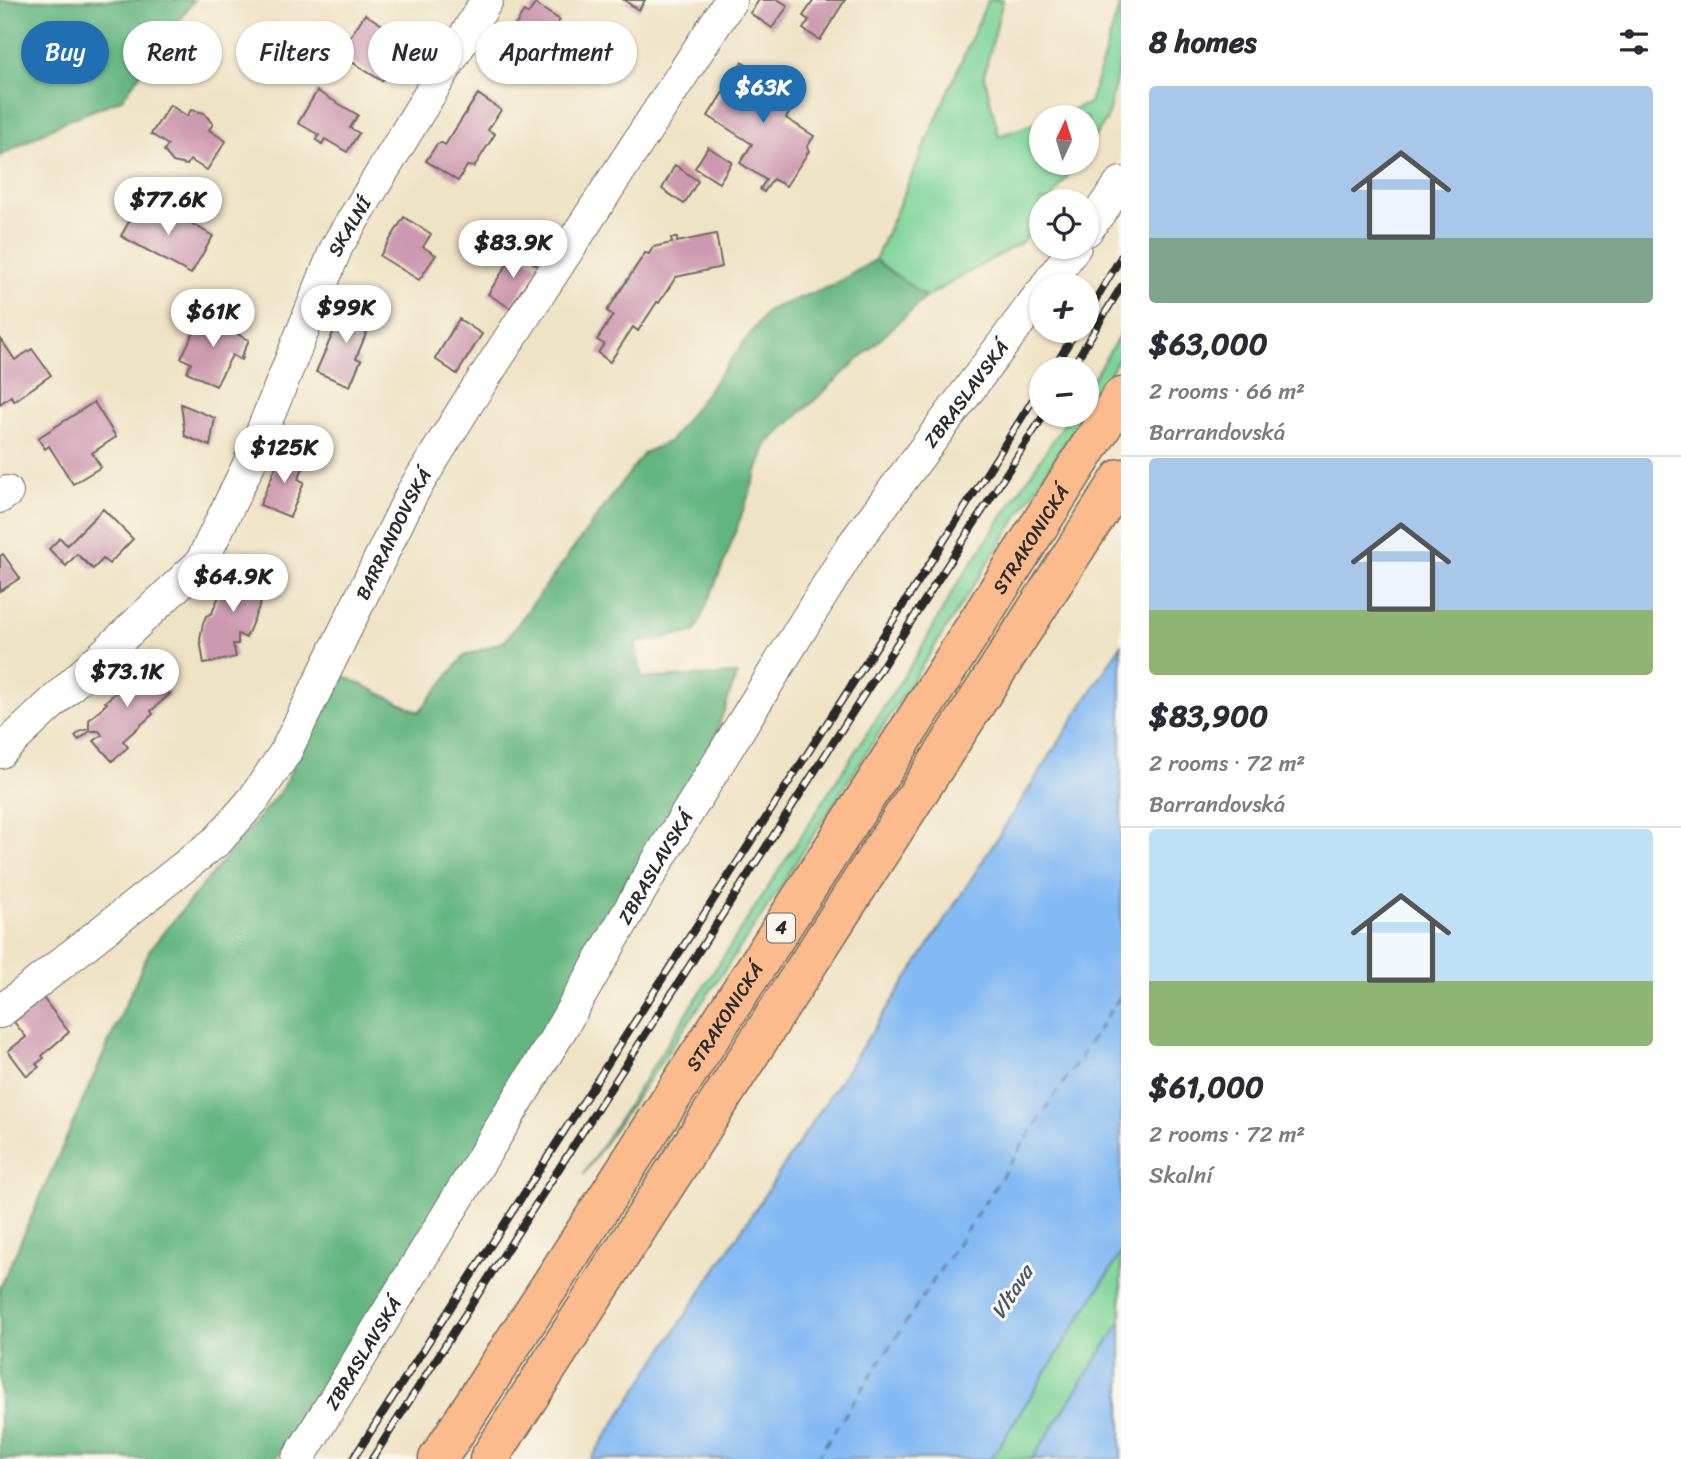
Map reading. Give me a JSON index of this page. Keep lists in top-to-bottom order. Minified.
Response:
{"streets":{"main road":["STRAKONICKÁ","4"],"street":["SKALNÍ","ZBRASLAVSKÁ","BARRANDOVSKÁ"]},"water":["Vltava"],"north":"top","page":{"heading":"8 homes","chip":["Buy","Rent","Filters","New","Apartment"],"price":["$63K","$77.6K","$83.9K","$99K","$61K","$125K","$64.9K","$73.1K"],"list":[{"name":"$63,000","note":"2 rooms · 66 m² · Barrandovská"},{"name":"$83,900","note":"2 rooms · 72 m² · Barrandovská"},{"name":"$61,000","note":"2 rooms · 72 m² · Skalní"}],"map_buttons":["+","−"]}}
